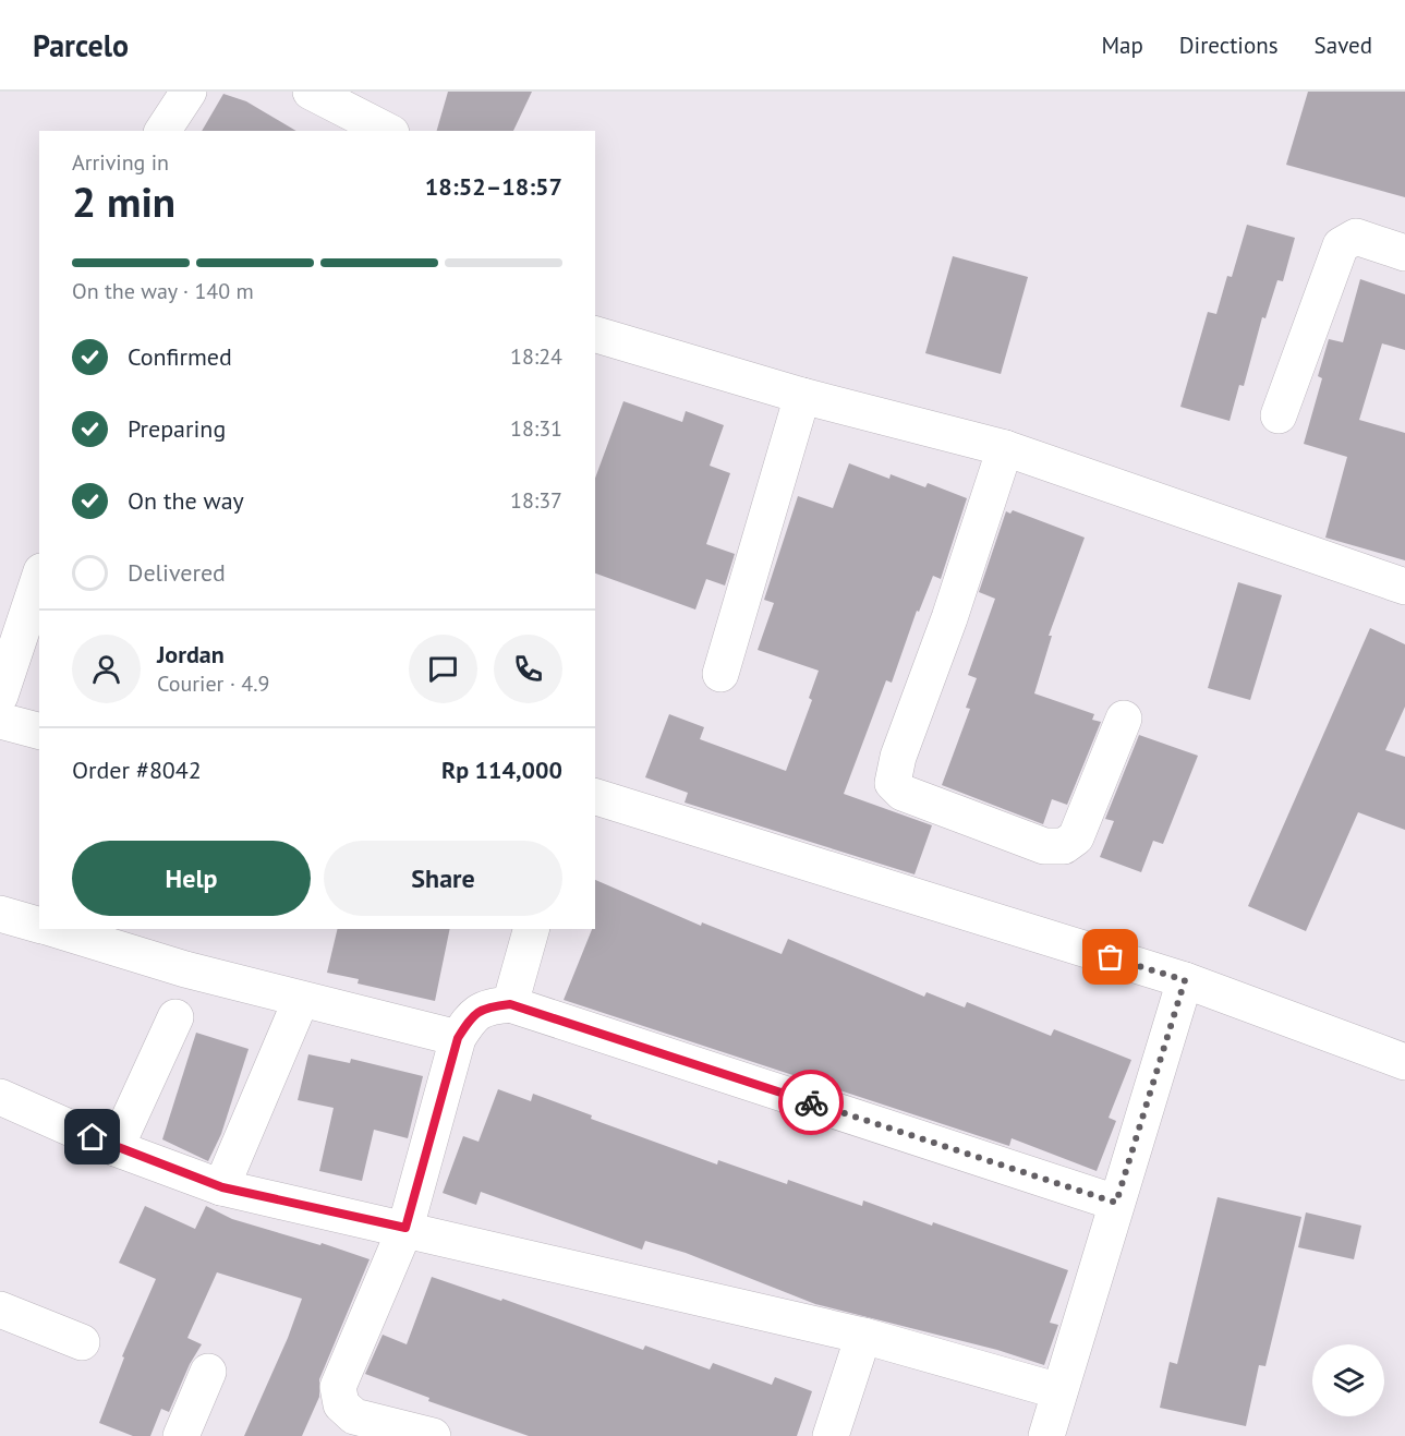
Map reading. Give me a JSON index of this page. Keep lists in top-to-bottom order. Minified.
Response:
{"page":{"header":"Parcelo","nav":["Map","Directions","Saved"],"heading":["2 min","Arriving in","18:52–18:57"],"panel":["Jordan","Courier · 4.9","Order #8042","Rp 114,000"],"bar":"On the way · 140 m","list":[["Confirmed","18:24"],["Preparing","18:31"],["On the way","18:37"],"Delivered"],"buttons":["Help","Share"]}}
